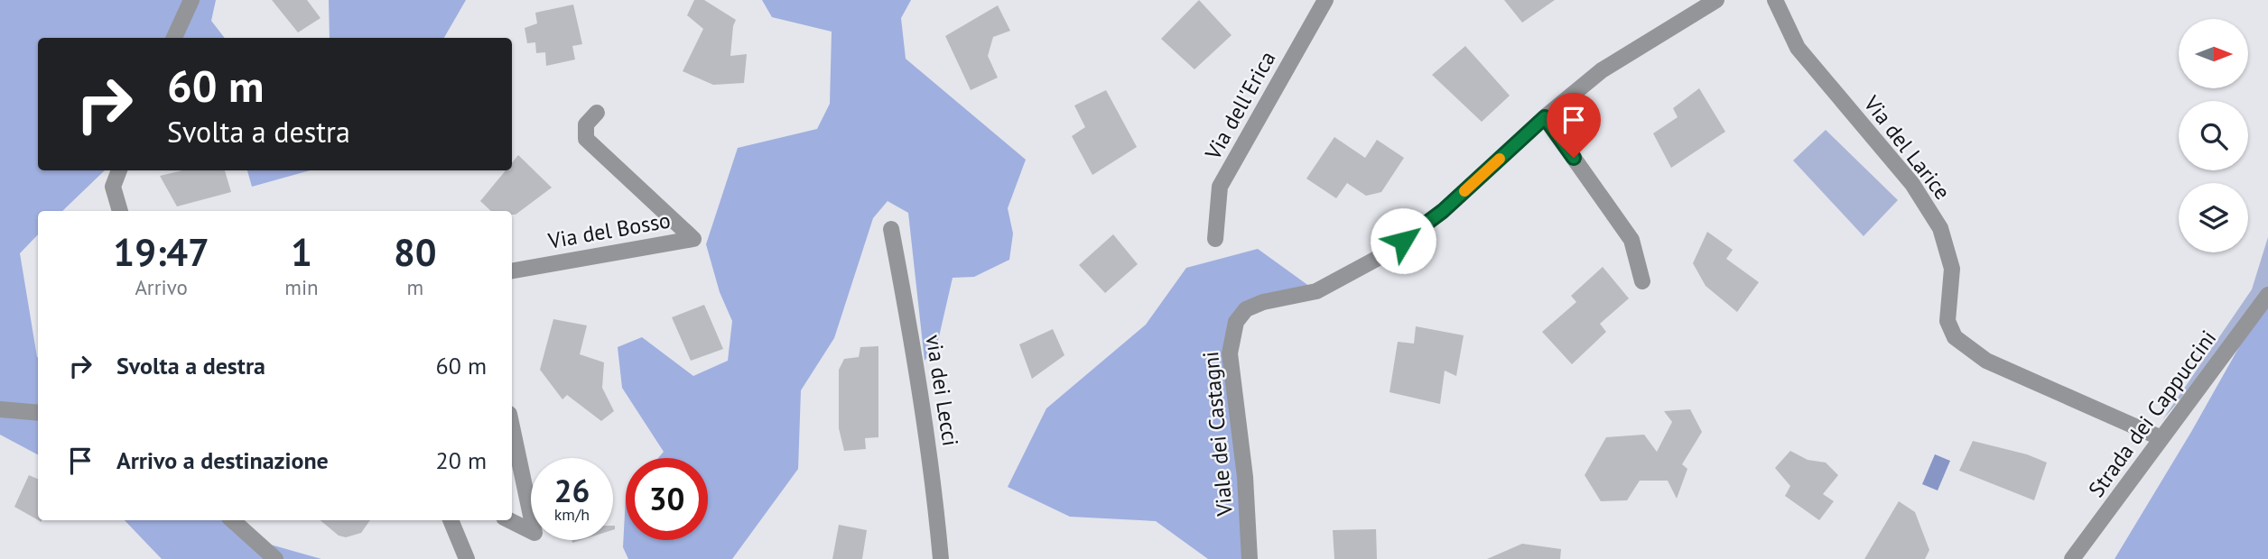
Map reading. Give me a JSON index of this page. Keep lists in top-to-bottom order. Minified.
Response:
{"streets":{"street":["Via dell'Erica","Via del Larice","Via del Bosso","via dei Lecci","Strada dei Cappuccini","Viale dei Castagni"]},"crossings":[["Via del Larice","Strada dei Cappuccini"]],"north":"right","page":{"turn":["60 m","Svolta a destra"],"eta":["19:47","Arrivo","1","min","80","m"],"list":[{"name":"Svolta a destra","value":"60 m"},{"name":"Arrivo a destinazione","value":"20 m"}],"speed":"26 km/h","limit":"30"}}
